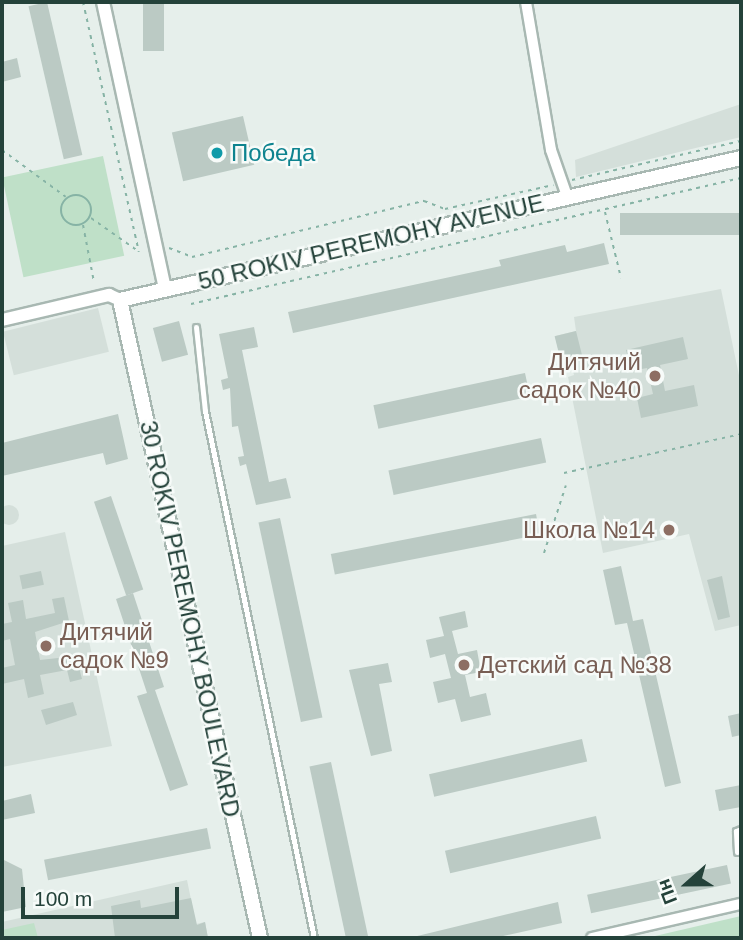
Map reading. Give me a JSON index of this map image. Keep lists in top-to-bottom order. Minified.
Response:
{"streets":{"main road":["50 ROKIV PEREMOHY AVENUE","30 ROKIV PEREMOHY BOULEVARD"]},"crossings":[["50 ROKIV PEREMOHY AVENUE","30 ROKIV PEREMOHY BOULEVARD"]],"places":["Победа","Дитячий садок №40","Школа №14","Дитячий садок №9","Детский сад №38"],"scale_bar":"100 m","north":"left"}
